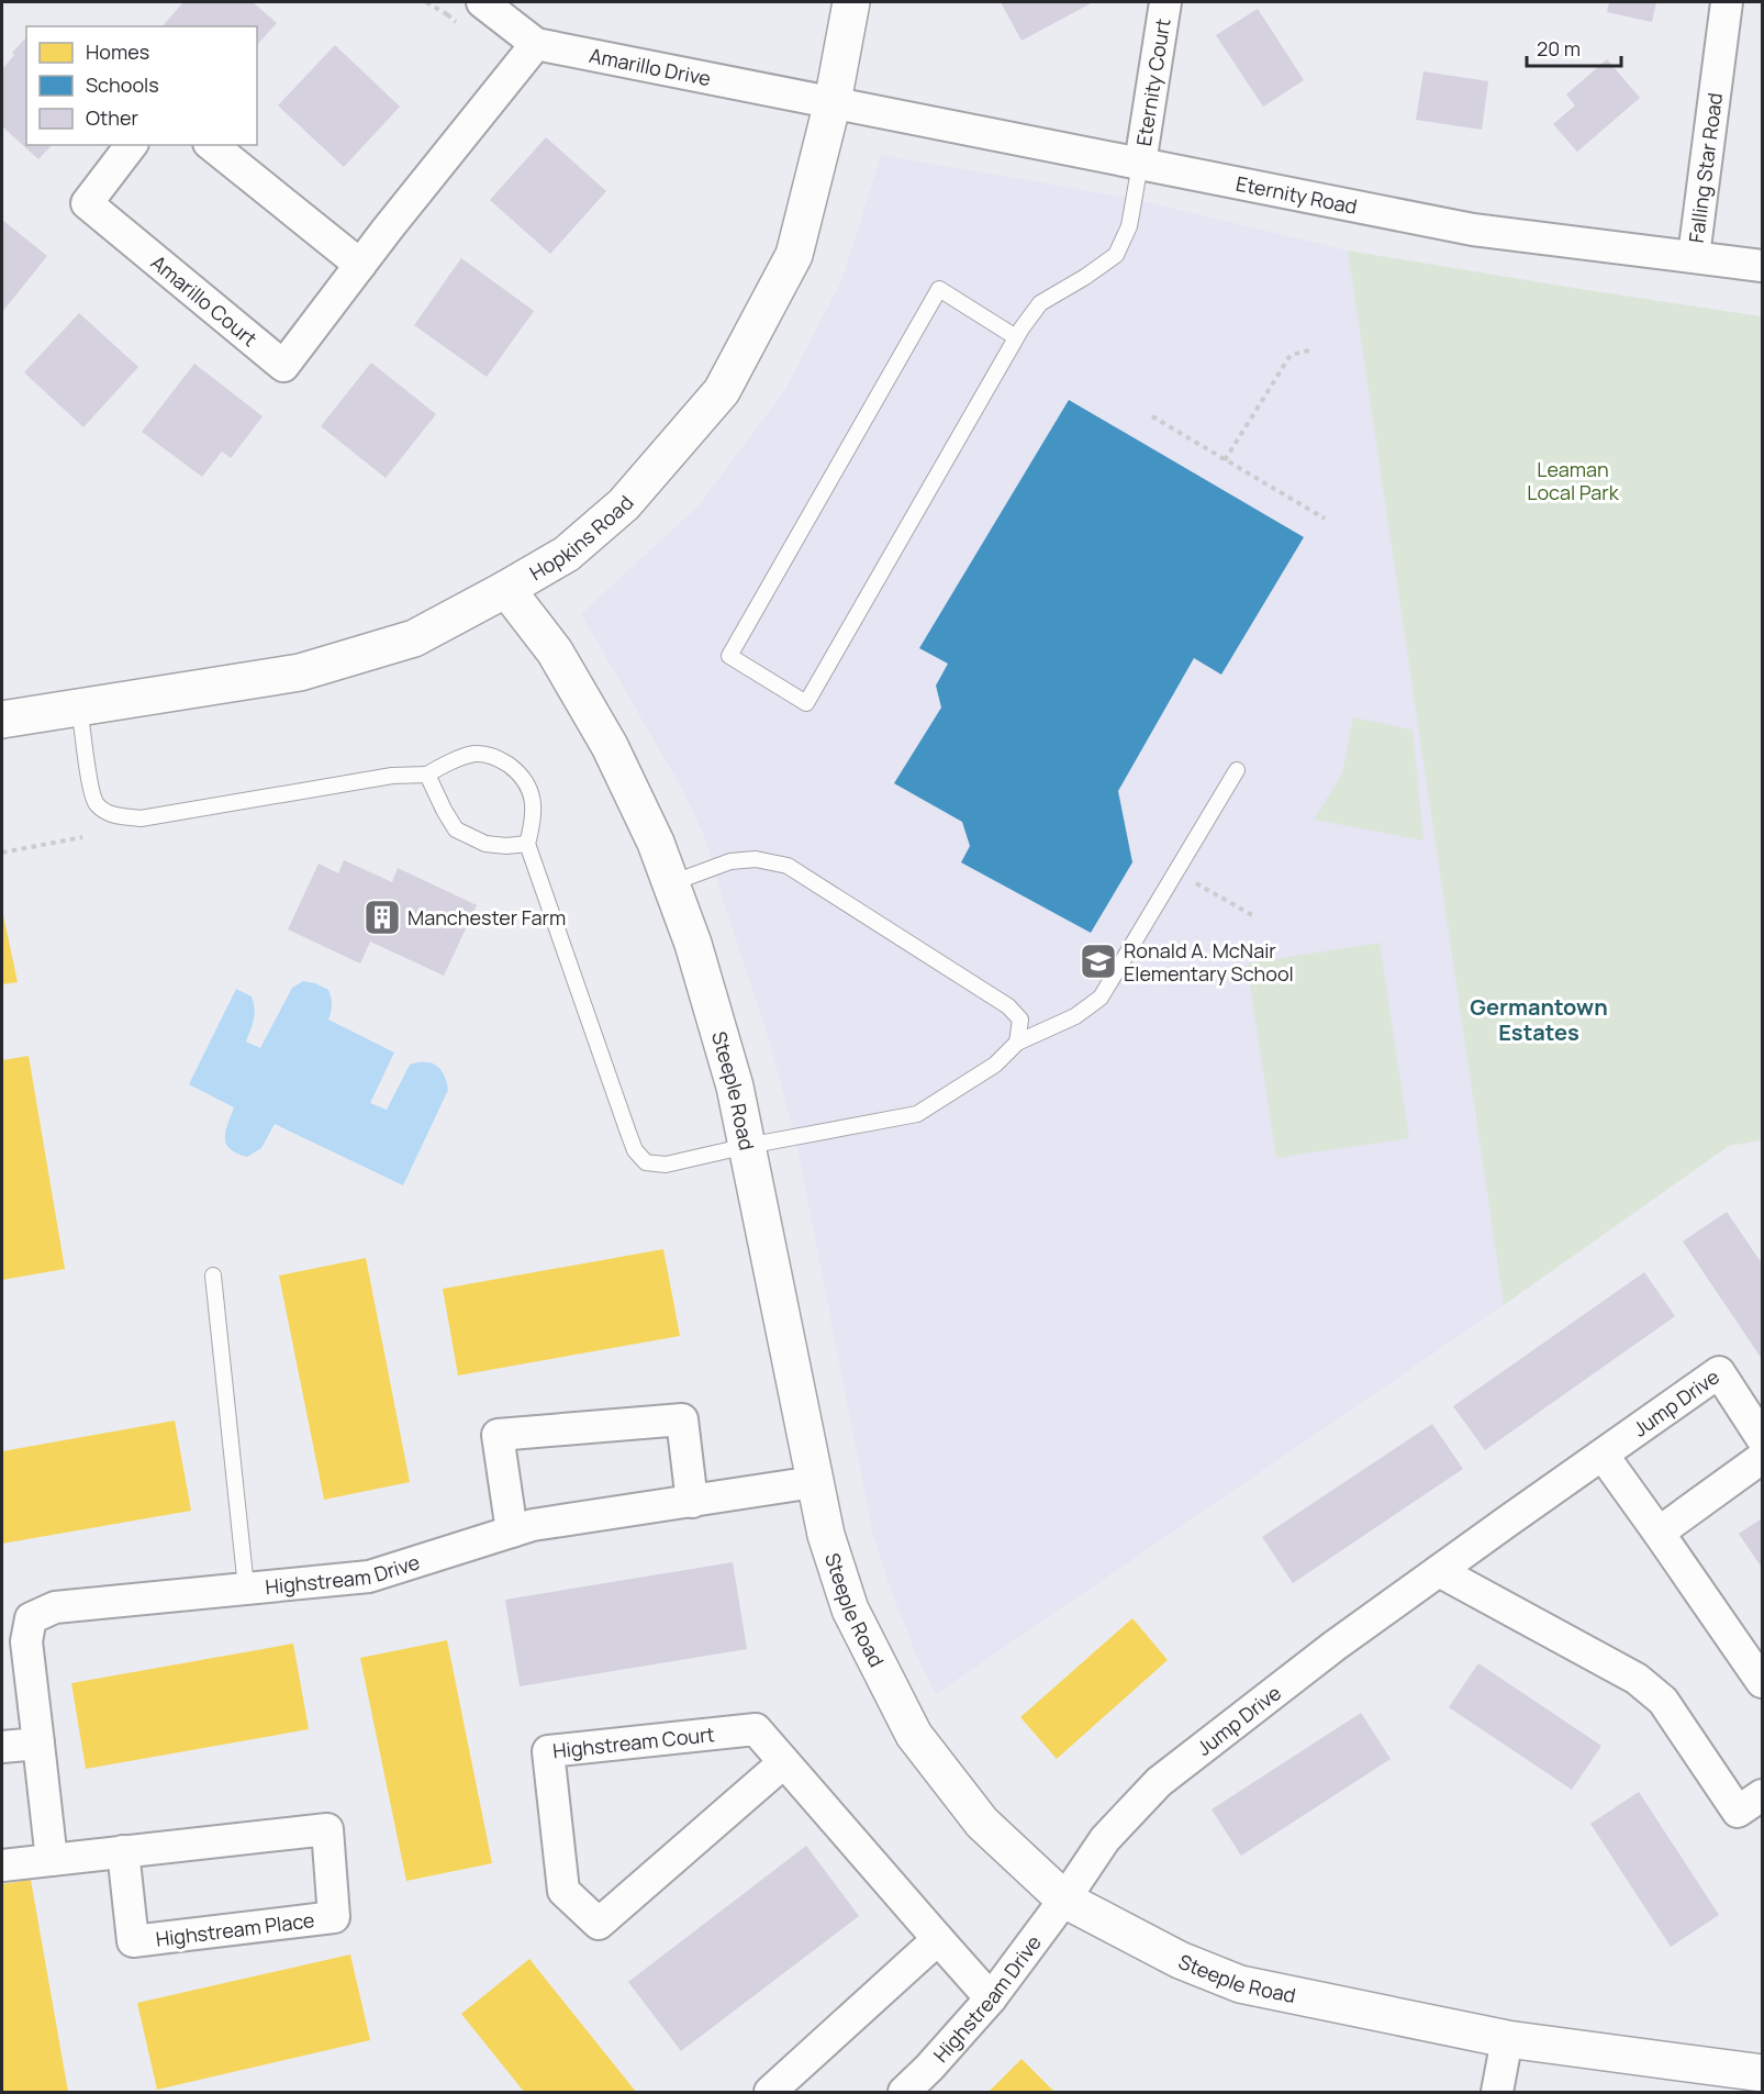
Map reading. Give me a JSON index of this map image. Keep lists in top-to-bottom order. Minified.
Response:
{"streets":{"street":["Amarillo Drive","Eternity Court","Falling Star Road","Eternity Road","Amarillo Court","Hopkins Road","Steeple Road","Jump Drive","Highstream Drive","Highstream Court","Highstream Place"]},"crossings":[["Amarillo Drive","Eternity Road"],["Amarillo Drive","Amarillo Court"],["Amarillo Drive","Hopkins Road"],["Eternity Court","Eternity Road"],["Falling Star Road","Eternity Road"],["Eternity Road","Hopkins Road"],["Hopkins Road","Steeple Road"],["Steeple Road","Jump Drive"],["Steeple Road","Highstream Drive"],["Jump Drive","Highstream Drive"],["Highstream Drive","Highstream Court"]],"districts":["Germantown Estates"],"parks":["Leaman Local Park"],"places":{"building":["Manchester Farm"],"school or university":["Ronald A. McNair Elementary School"]},"legend":["Homes","Schools","Other"],"scale_bar":"20 m"}
